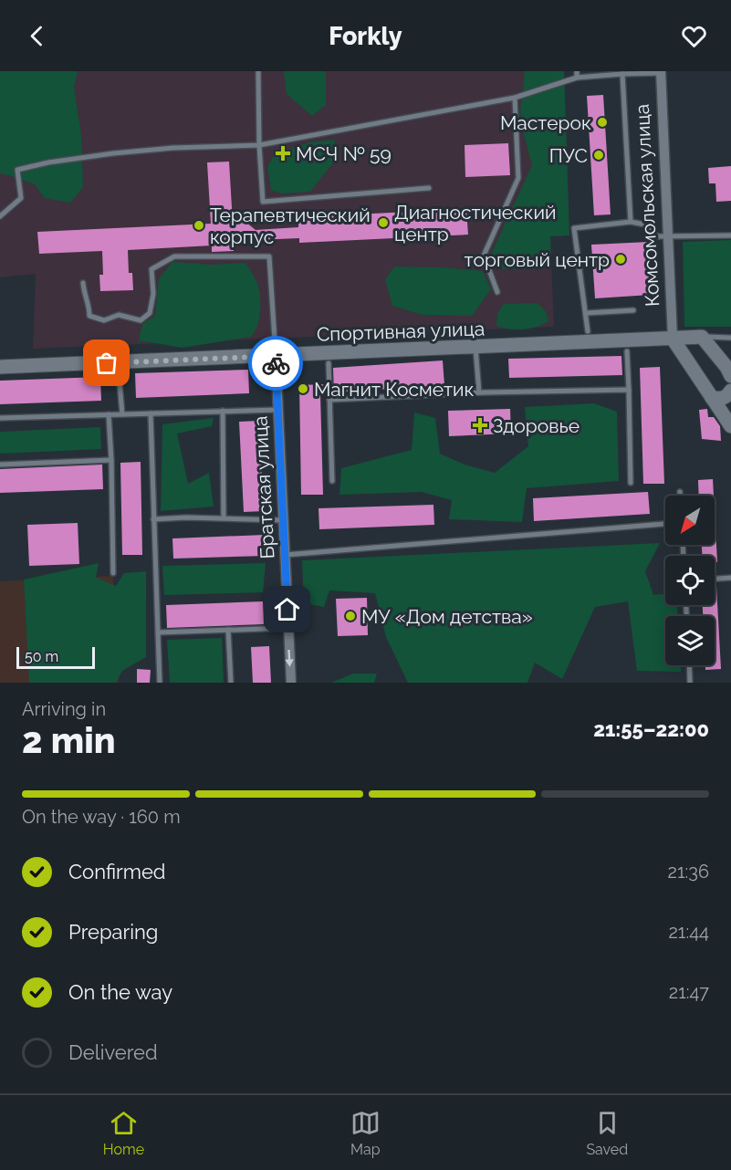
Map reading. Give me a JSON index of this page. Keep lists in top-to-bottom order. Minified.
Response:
{"streets":{"street":["Комсомольская улица","Спортивная улица","Братская улица"]},"crossings":[["Комсомольская улица","Спортивная улица"],["Спортивная улица","Братская улица"]],"places":{"other":["Мастерок","ПУС","Диагностический центр","Терапевтический корпус","торговый центр","Магнит Косметик","МУ «Дом детства»"],"health":["МСЧ № 59","Здоровье"]},"scale_bar":"50 m","north":"bottom left","page":{"header":"Forkly","scale":"50 m","heading":["2 min","Arriving in","21:55–22:00"],"bar":"On the way · 160 m","list":[["Confirmed","21:36"],["Preparing","21:44"],["On the way","21:47"],"Delivered"],"tabs":["Home","Map","Saved"]}}
